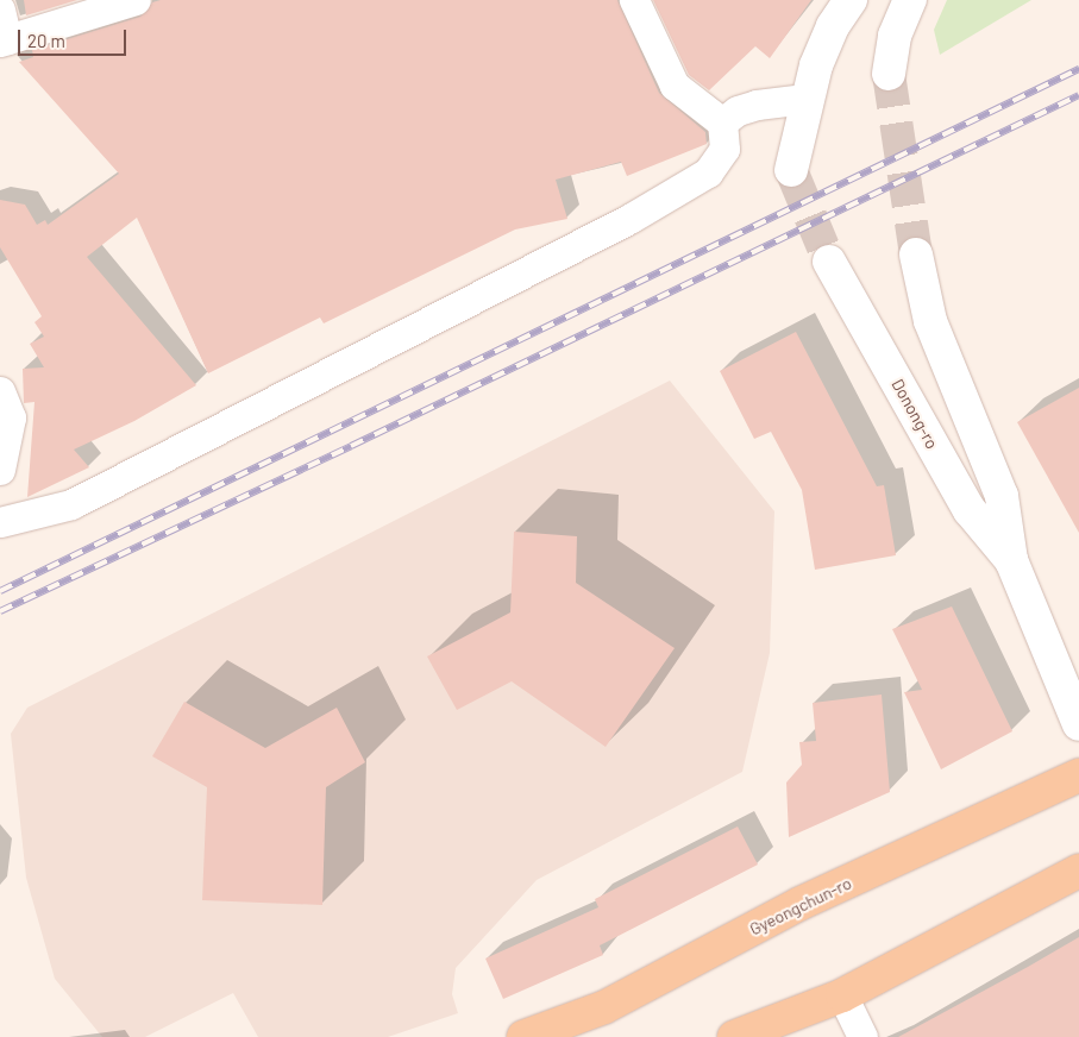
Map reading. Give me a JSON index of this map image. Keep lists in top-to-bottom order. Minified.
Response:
{"streets":{"main road":["Gyeongchun-ro"],"street":["Donong-ro"]},"scale_bar":"20 m"}
